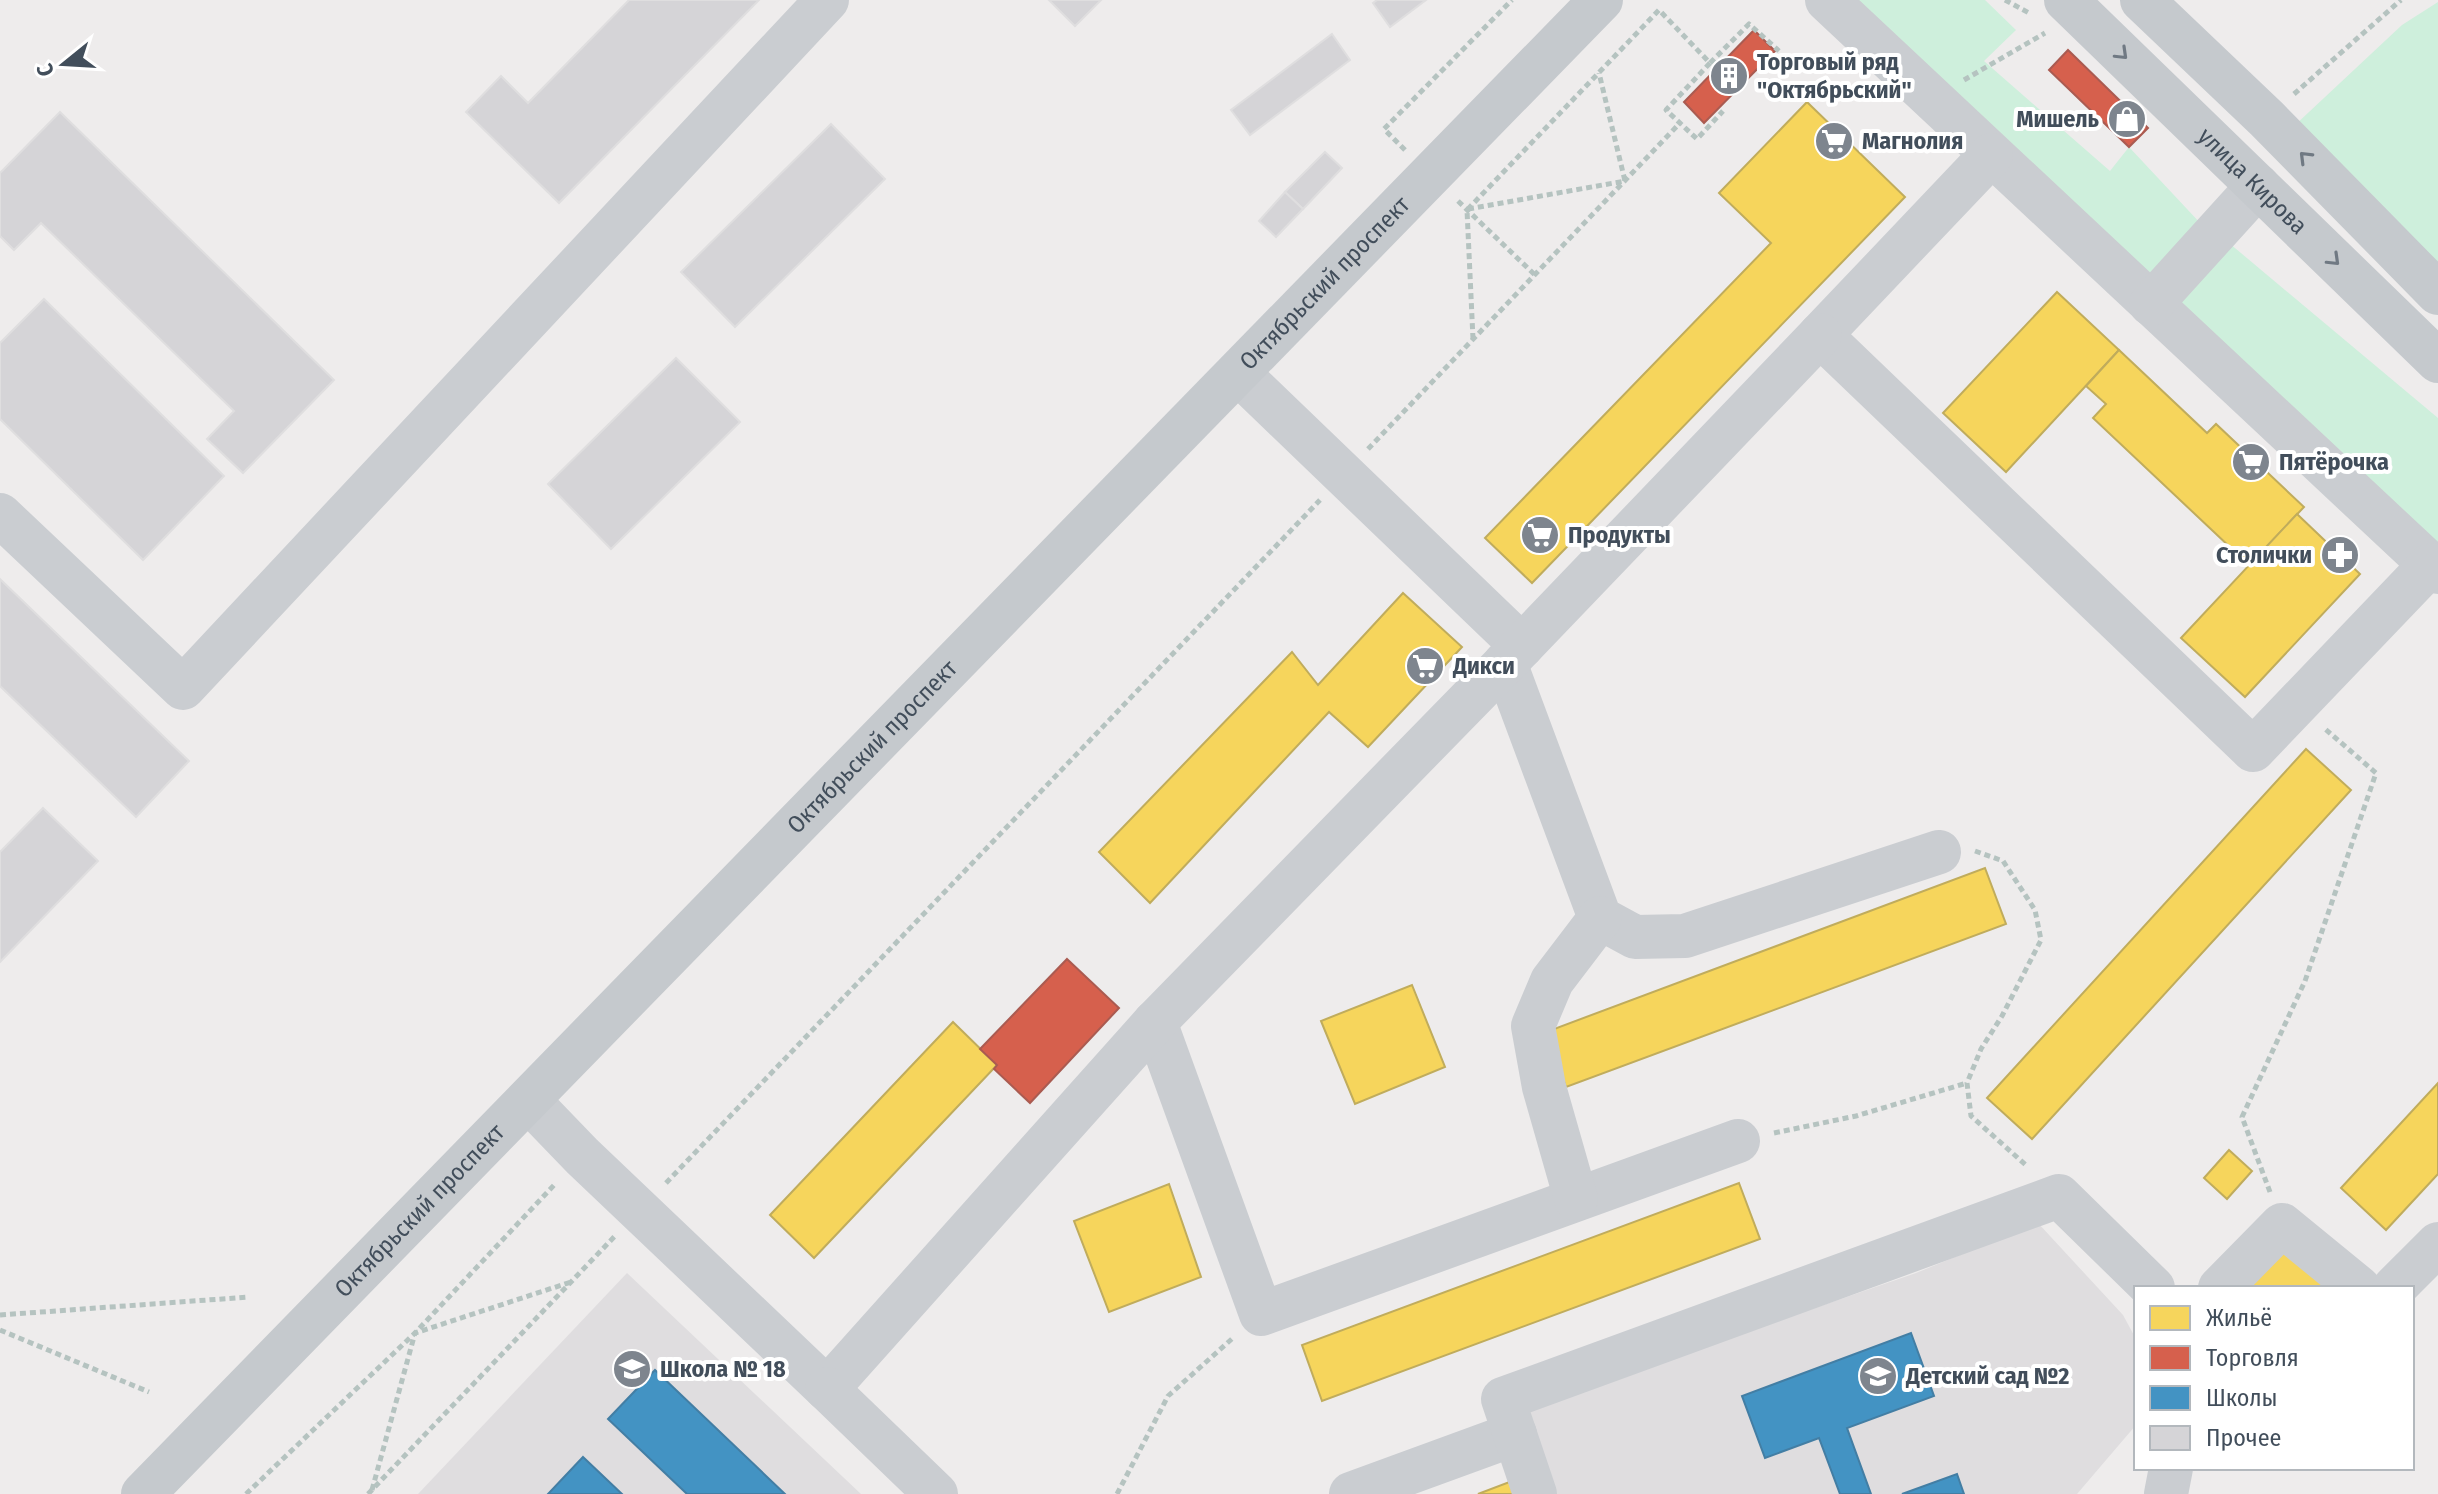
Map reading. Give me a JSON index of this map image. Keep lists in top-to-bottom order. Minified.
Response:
{"streets":{"main road":["улица Кирова","Октябрьский проспект"]},"places":{"building":["Торговый ряд \"Октябрьский\""],"shop":["Мишель"],"supermarket":["Магнолия","Пятёрочка","Продукты","Дикси"],"pharmacy":["Столички"],"school or university":["Школа № 18","Детский сад №2"]},"legend":["Жильё","Торговля","Школы","Прочее"],"north":"left"}
